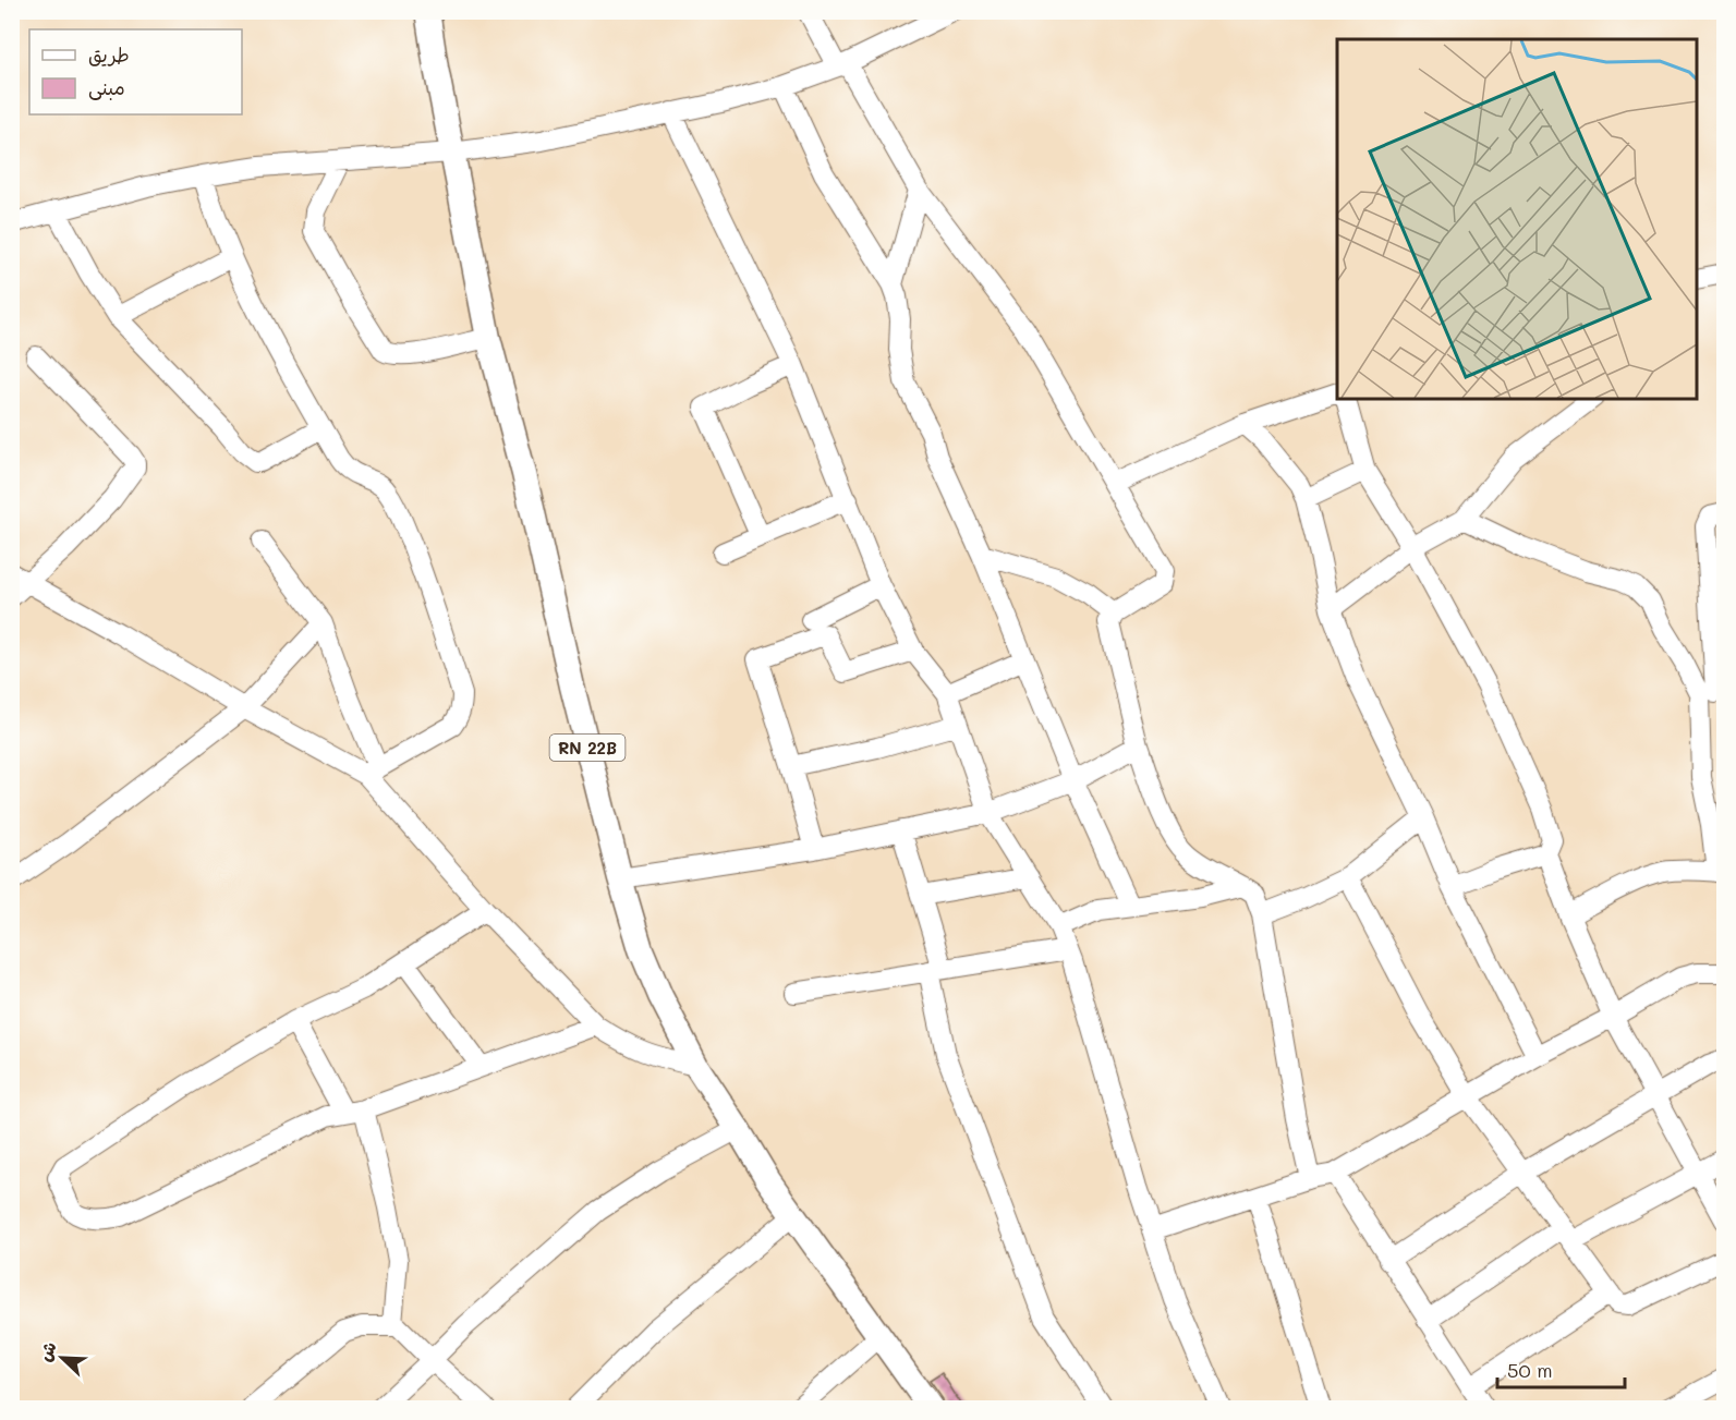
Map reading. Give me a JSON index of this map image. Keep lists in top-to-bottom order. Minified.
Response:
{"streets":{"main road":["RN 22B"]},"legend":["طريق","مبنى"],"scale_bar":"50 m","north":"top left"}
